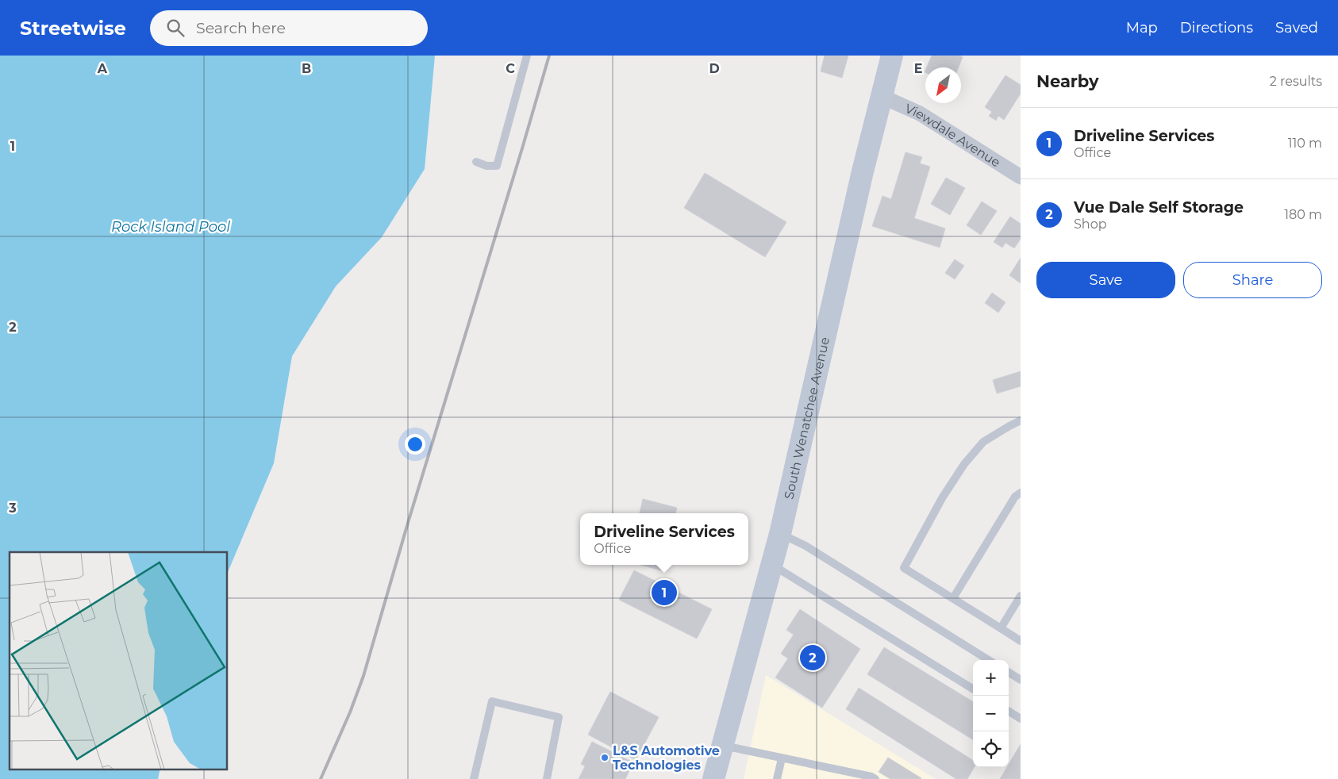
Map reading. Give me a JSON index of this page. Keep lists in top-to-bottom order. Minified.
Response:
{"streets":{"main road":["South Wenatchee Avenue"],"street":["Viewdale Avenue"]},"crossings":[["Viewdale Avenue","South Wenatchee Avenue"]],"water":["Rock Island Pool"],"places":["L&S Automotive Technologies"],"north":"bottom left","page":{"header":"Streetwise","search":"Search here","nav":["Map","Directions","Saved"],"heading":["Nearby","2 results"],"list":[{"mark":"1","name":"Driveline Services","note":"Office","value":"110 m"},{"mark":"2","name":"Vue Dale Self Storage","note":"Shop","value":"180 m"}],"buttons":["Save","Share"],"popup":["Driveline Services","Office"],"pins":["1","2"],"map_buttons":["+","−"]},"grid":{"columns":["A","B","C","D","E"],"rows":["1","2","3"]}}
